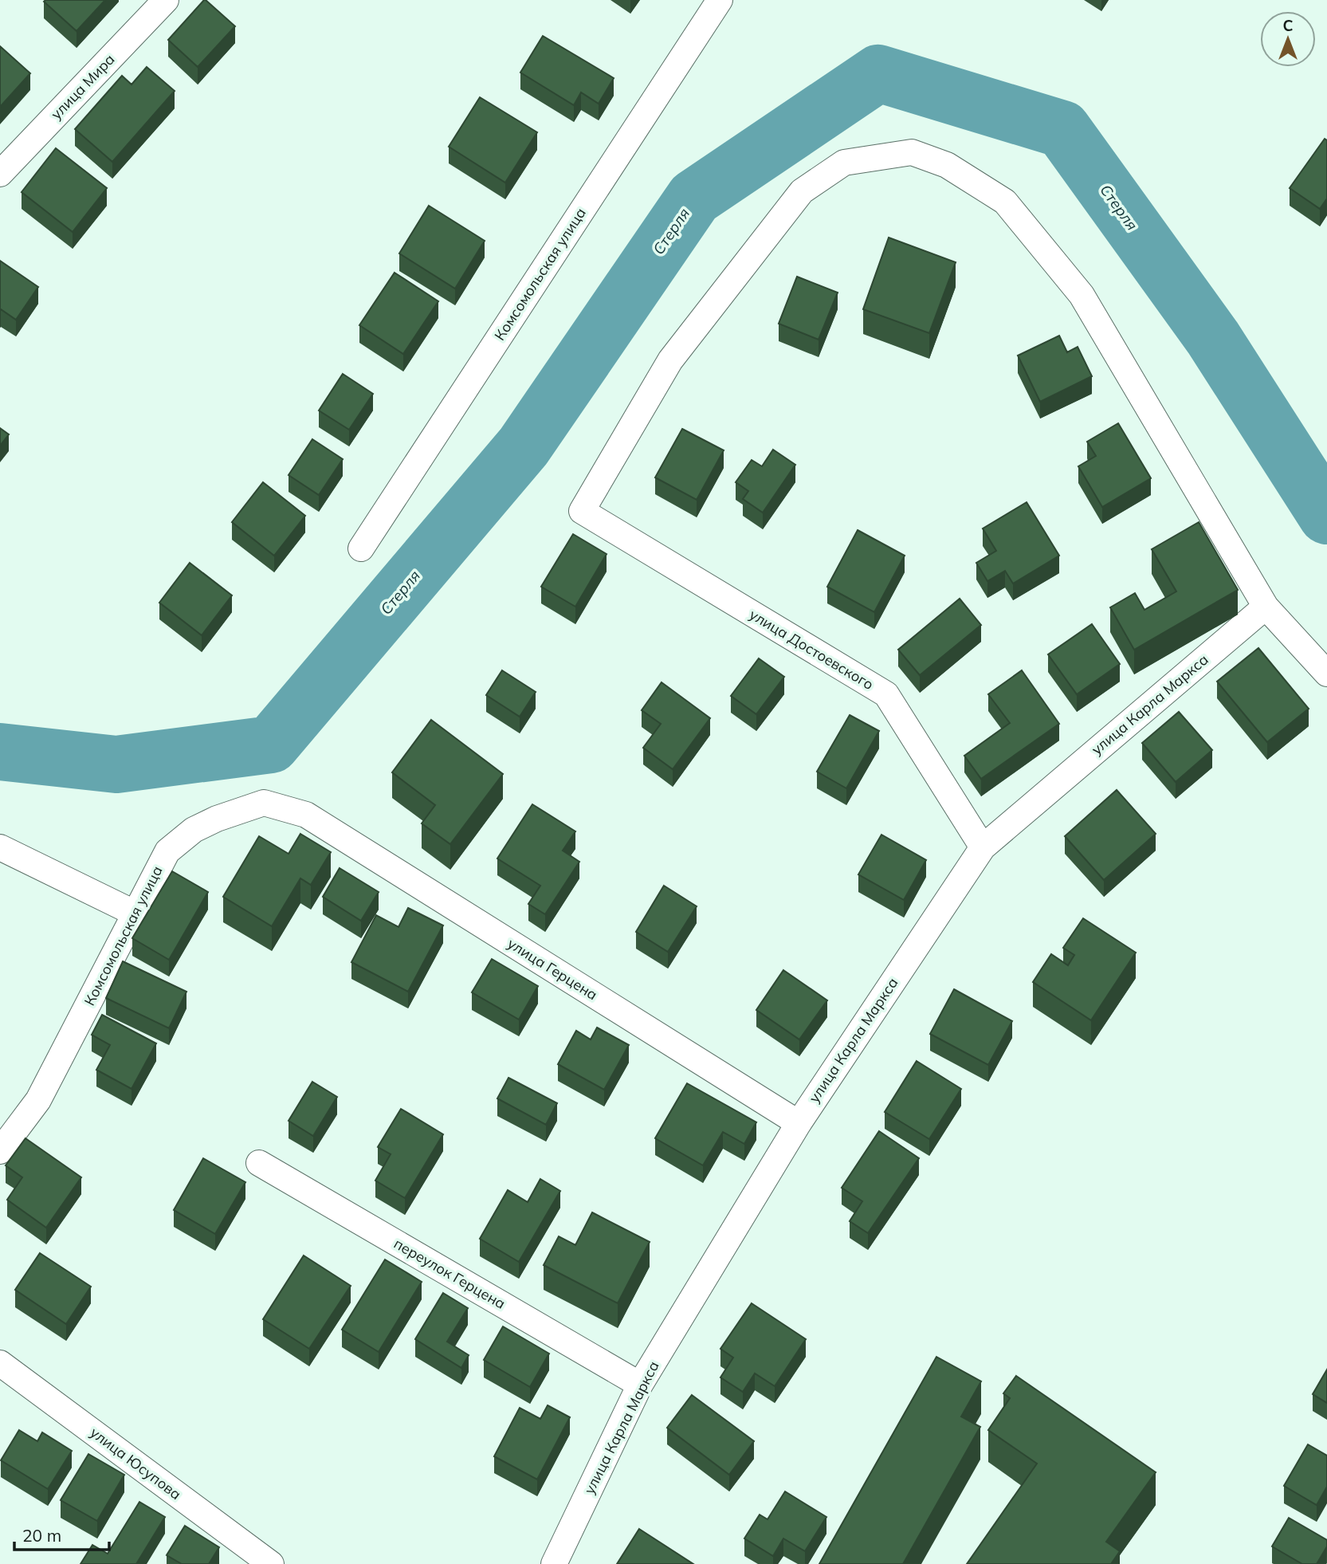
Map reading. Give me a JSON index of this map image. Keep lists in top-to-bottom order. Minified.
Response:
{"streets":{"street":["улица Мира","Комсомольская улица","улица Достоевского","улица Карла Маркса","улица Герцена","переулок Герцена","улица Юсупова"]},"crossings":[["Комсомольская улица","улица Герцена"],["улица Достоевского","улица Карла Маркса"],["улица Карла Маркса","улица Герцена"],["улица Карла Маркса","переулок Герцена"]],"water":["Стерля"],"scale_bar":"20 m","north":"top"}
